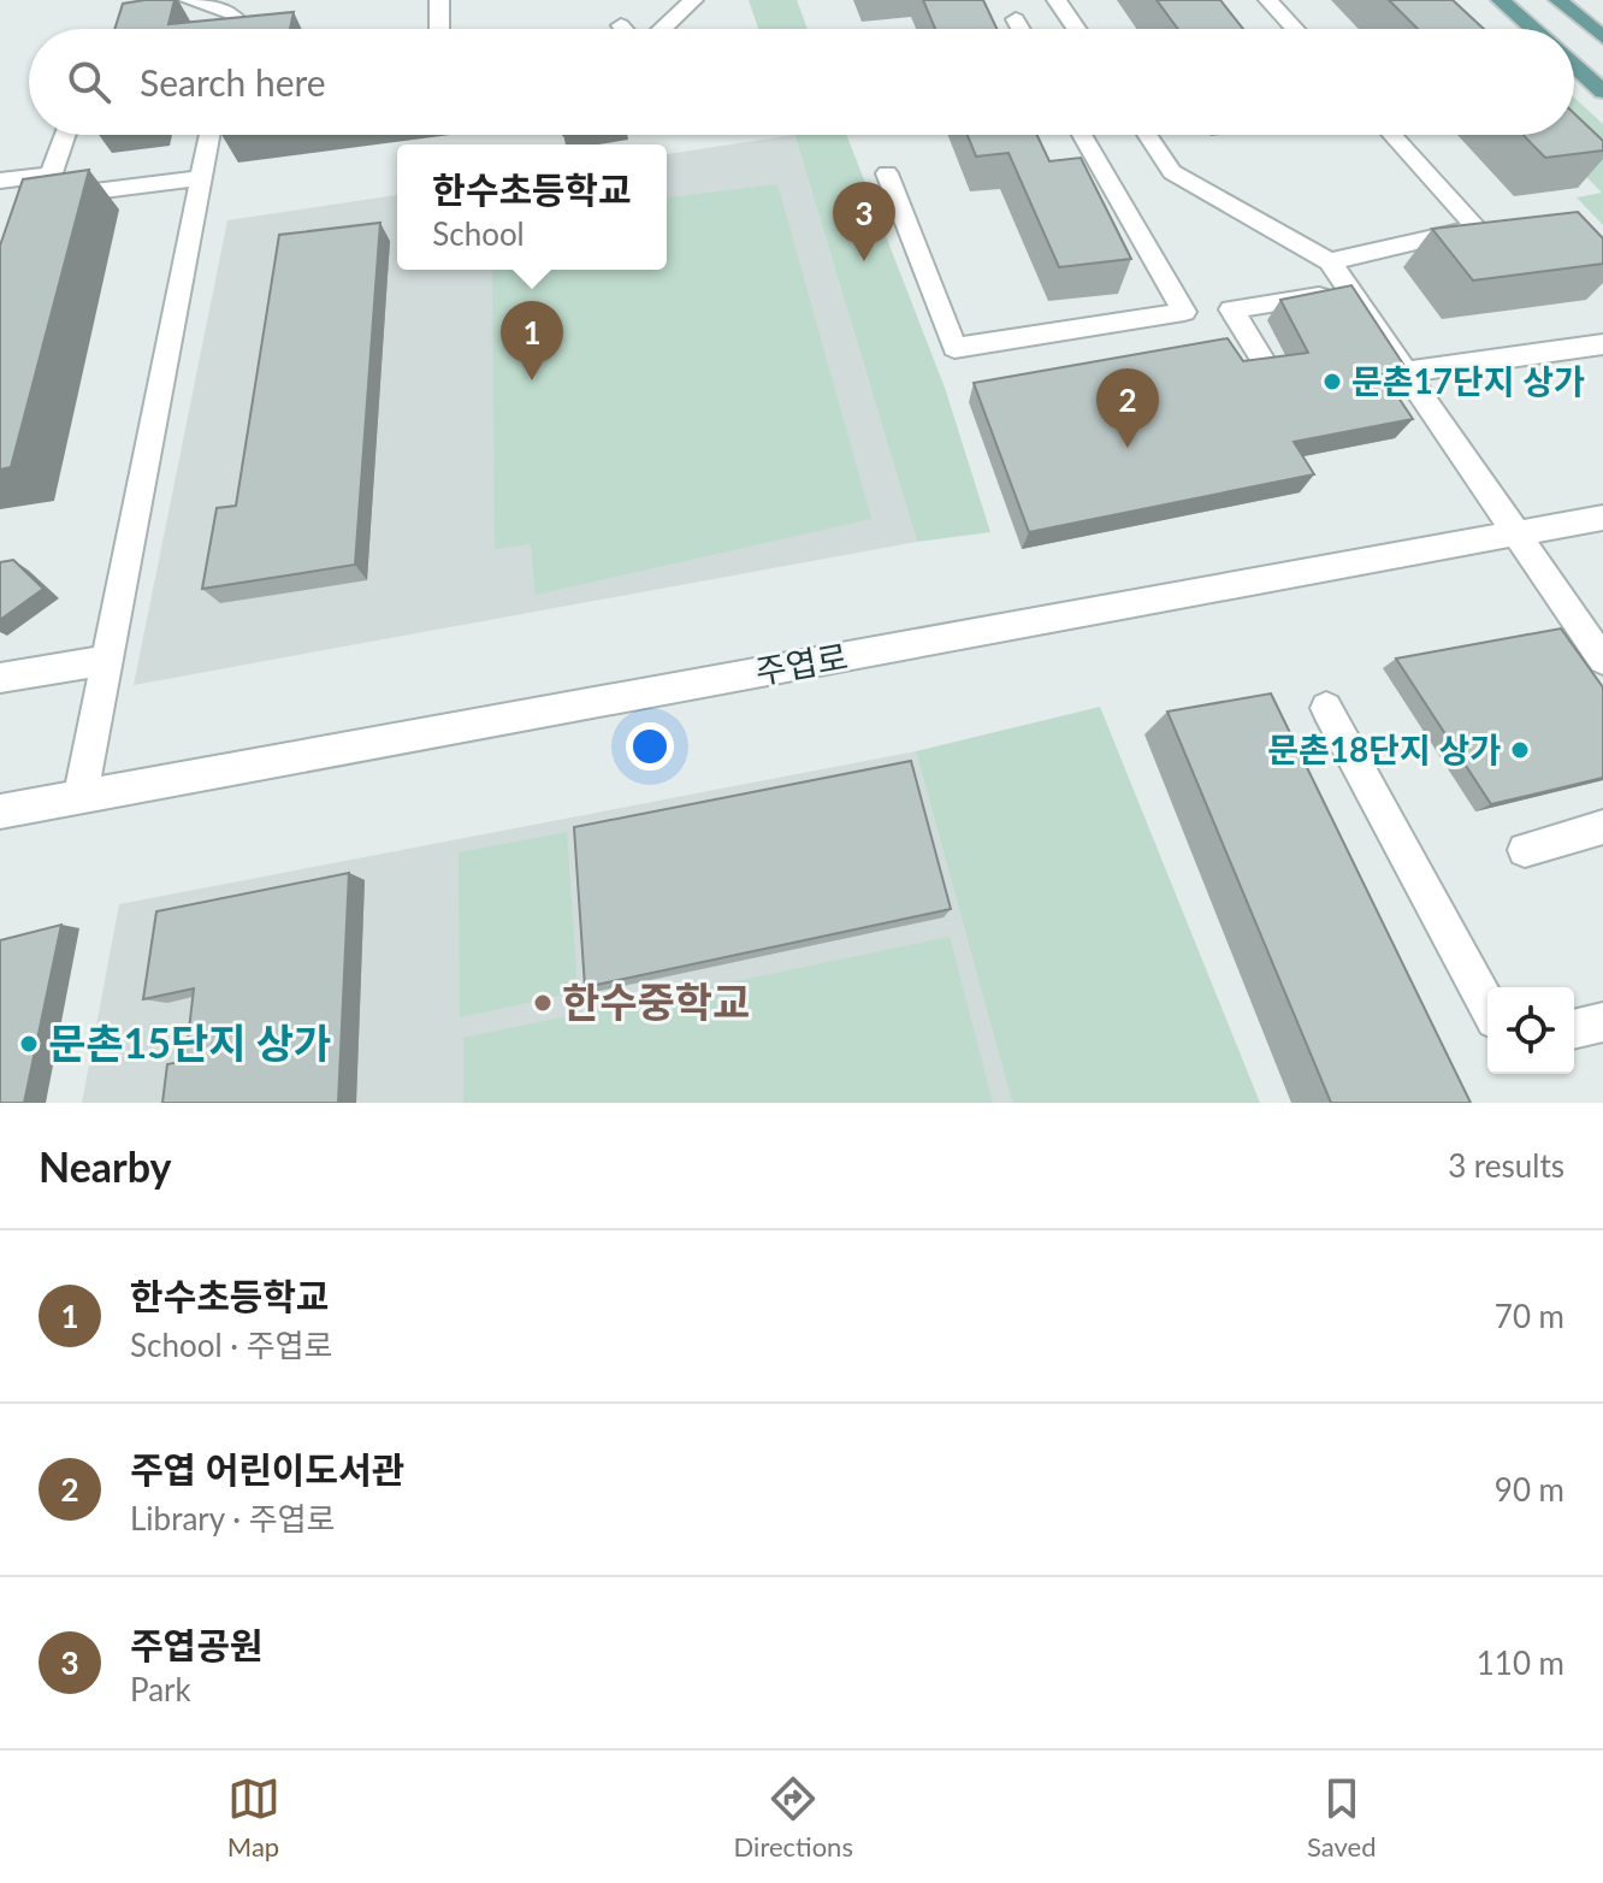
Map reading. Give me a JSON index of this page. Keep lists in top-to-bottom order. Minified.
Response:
{"streets":{"street":["주엽로"]},"places":["문촌17단지 상가","문촌18단지 상가","한수중학교","문촌15단지 상가"],"page":{"search":"Search here","popup":["한수초등학교","School"],"pins":["3","1","2"],"heading":["Nearby","3 results"],"list":[{"mark":"1","name":"한수초등학교","note":"School · 주엽로","value":"70 m"},{"mark":"2","name":"주엽 어린이도서관","note":"Library · 주엽로","value":"90 m"},{"mark":"3","name":"주엽공원","note":"Park","value":"110 m"}],"nav":["Map","Directions","Saved"]}}
